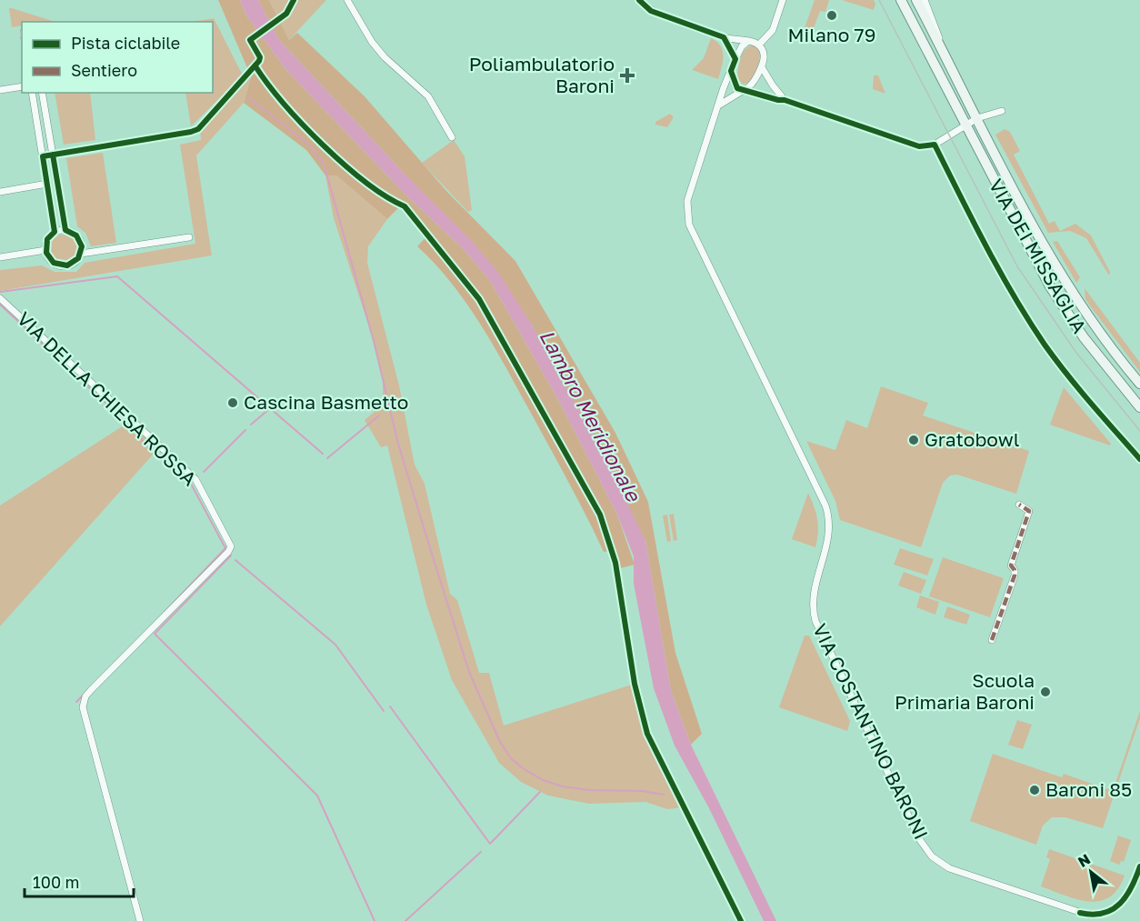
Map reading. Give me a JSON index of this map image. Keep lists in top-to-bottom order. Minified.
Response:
{"streets":{"main road":["VIA DEI MISSAGLIA"],"street":["VIA DELLA CHIESA ROSSA","VIA COSTANTINO BARONI"]},"water":["Lambro Meridionale"],"places":{"other":["Milano 79","Cascina Basmetto","Gratobowl","Scuola Primaria Baroni","Baroni 85"],"health":["Poliambulatorio Baroni"]},"legend":["Pista ciclabile","Sentiero"],"scale_bar":"100 m","north":"top left"}
